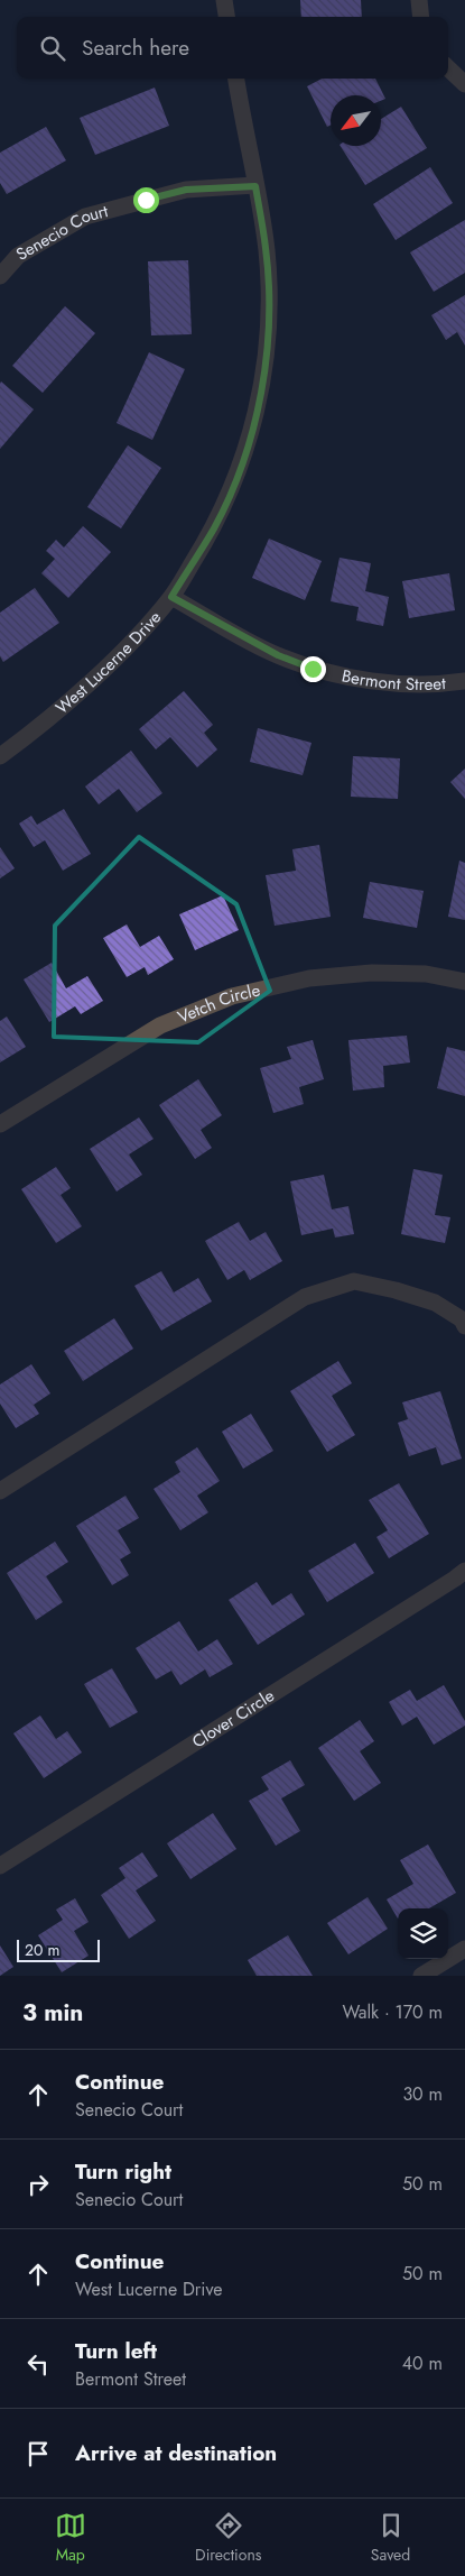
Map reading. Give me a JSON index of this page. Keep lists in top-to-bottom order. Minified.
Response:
{"streets":{"street":["Senecio Court","West Lucerne Drive","Bermont Street","Vetch Circle","Clover Circle"]},"crossings":[["Senecio Court","West Lucerne Drive"],["West Lucerne Drive","Bermont Street"]],"scale_bar":"20 m","north":"bottom left","page":{"search":"Search here","scale":"20 m","heading":["3 min","Walk · 170 m"],"list":[["Continue","Senecio Court","30 m"],["Turn right","Senecio Court","50 m"],["Continue","West Lucerne Drive","50 m"],["Turn left","Bermont Street","40 m"],"Arrive at destination"],"nav":["Map","Directions","Saved"]}}
